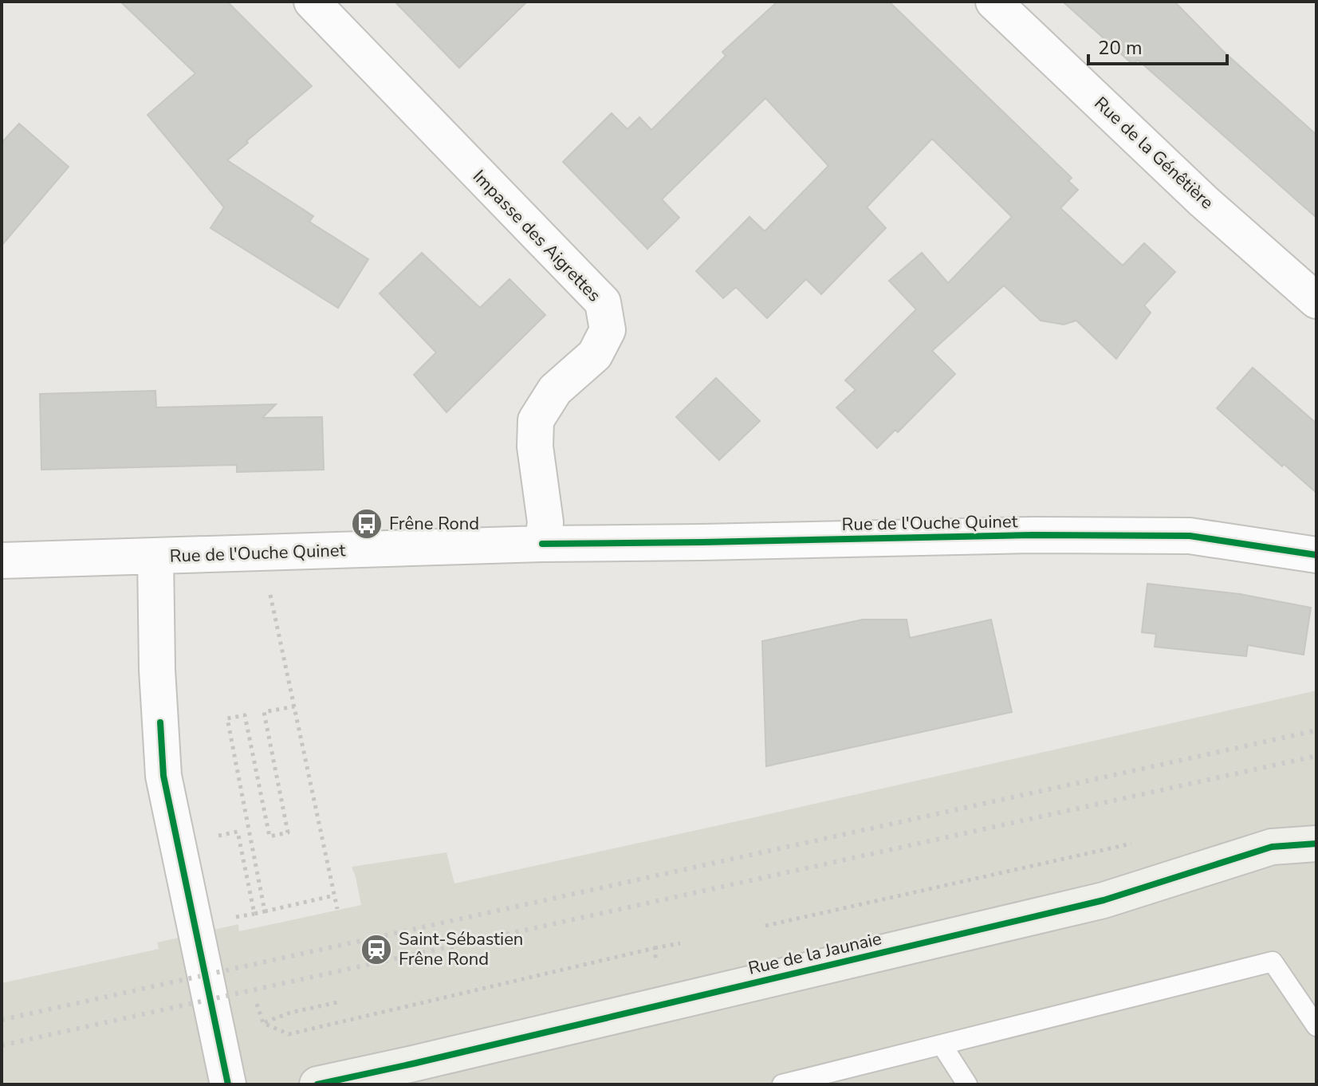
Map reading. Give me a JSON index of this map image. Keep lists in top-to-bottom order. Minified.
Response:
{"streets":{"main road":["Rue de la Jaunaie"],"street":["Rue de la Génêtière","Impasse des Aigrettes","Rue de l'Ouche Quinet"]},"crossings":[["Impasse des Aigrettes","Rue de l'Ouche Quinet"]],"places":{"bus stop":["Frêne Rond"],"station":["Saint-Sébastien Frêne Rond"]},"scale_bar":"20 m"}
